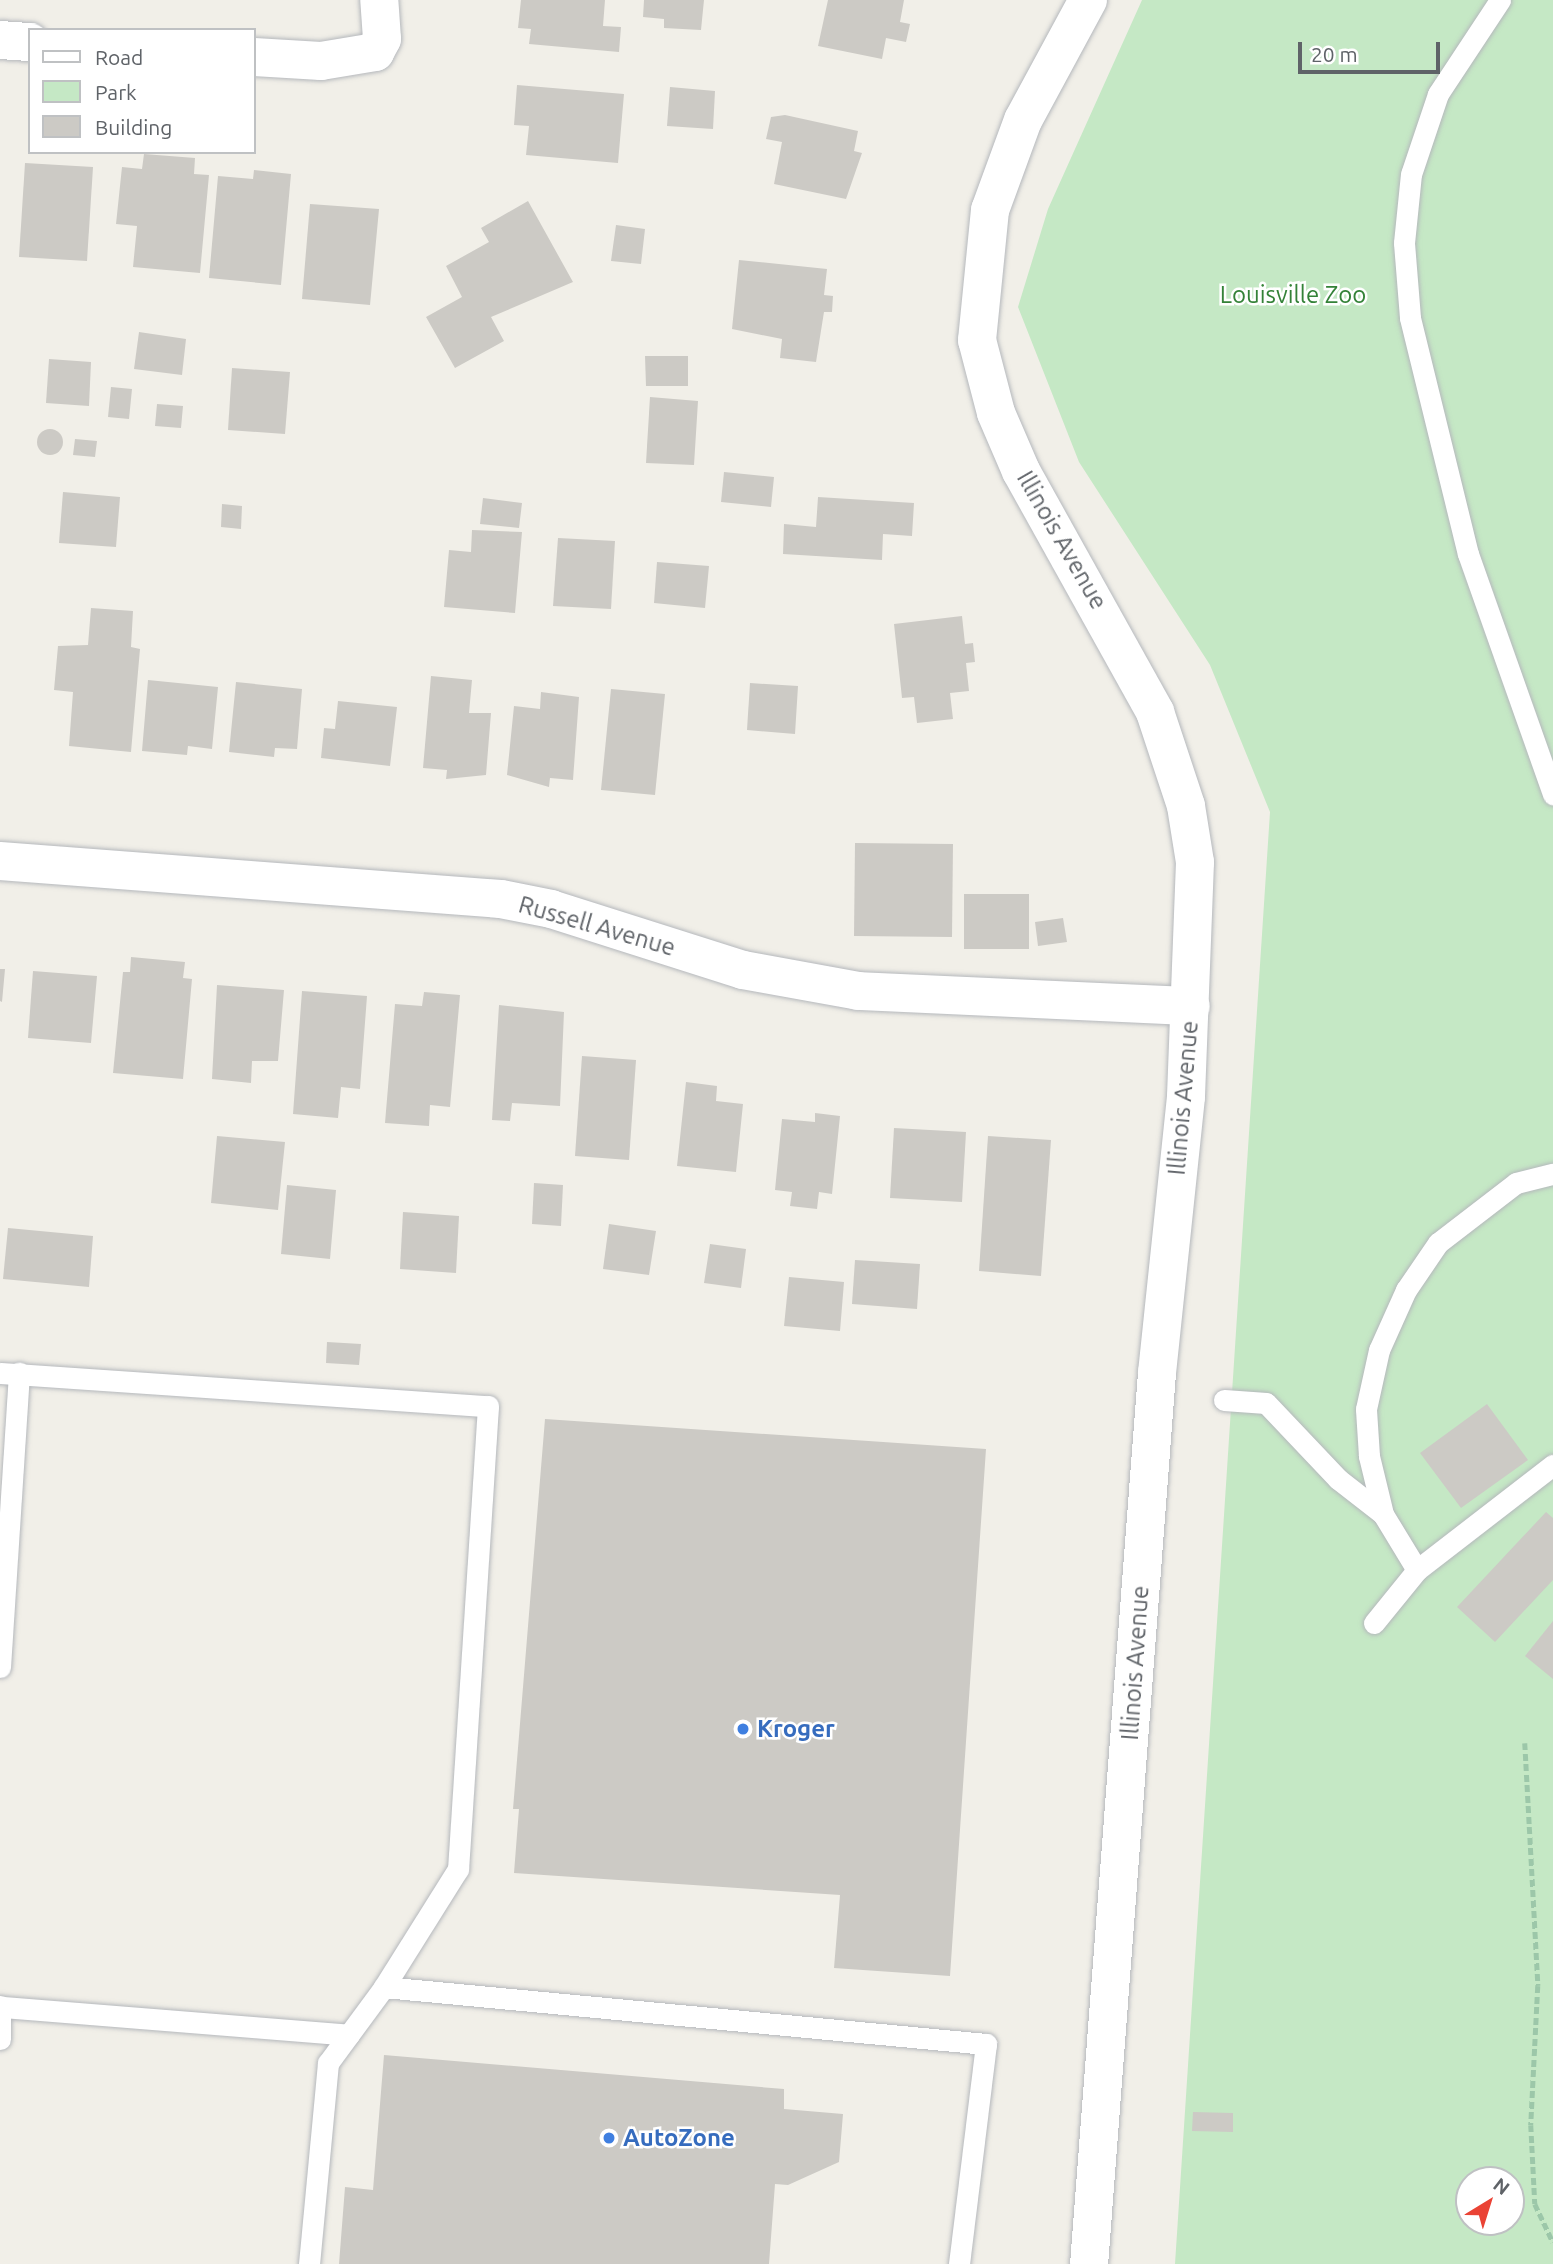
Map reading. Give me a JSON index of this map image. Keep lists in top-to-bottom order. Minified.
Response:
{"streets":{"street":["Illinois Avenue","Russell Avenue"]},"crossings":[["Illinois Avenue","Russell Avenue"]],"parks":["Louisville Zoo"],"places":["Kroger","AutoZone"],"legend":["Road","Park","Building"],"scale_bar":"20 m","north":"top right"}
